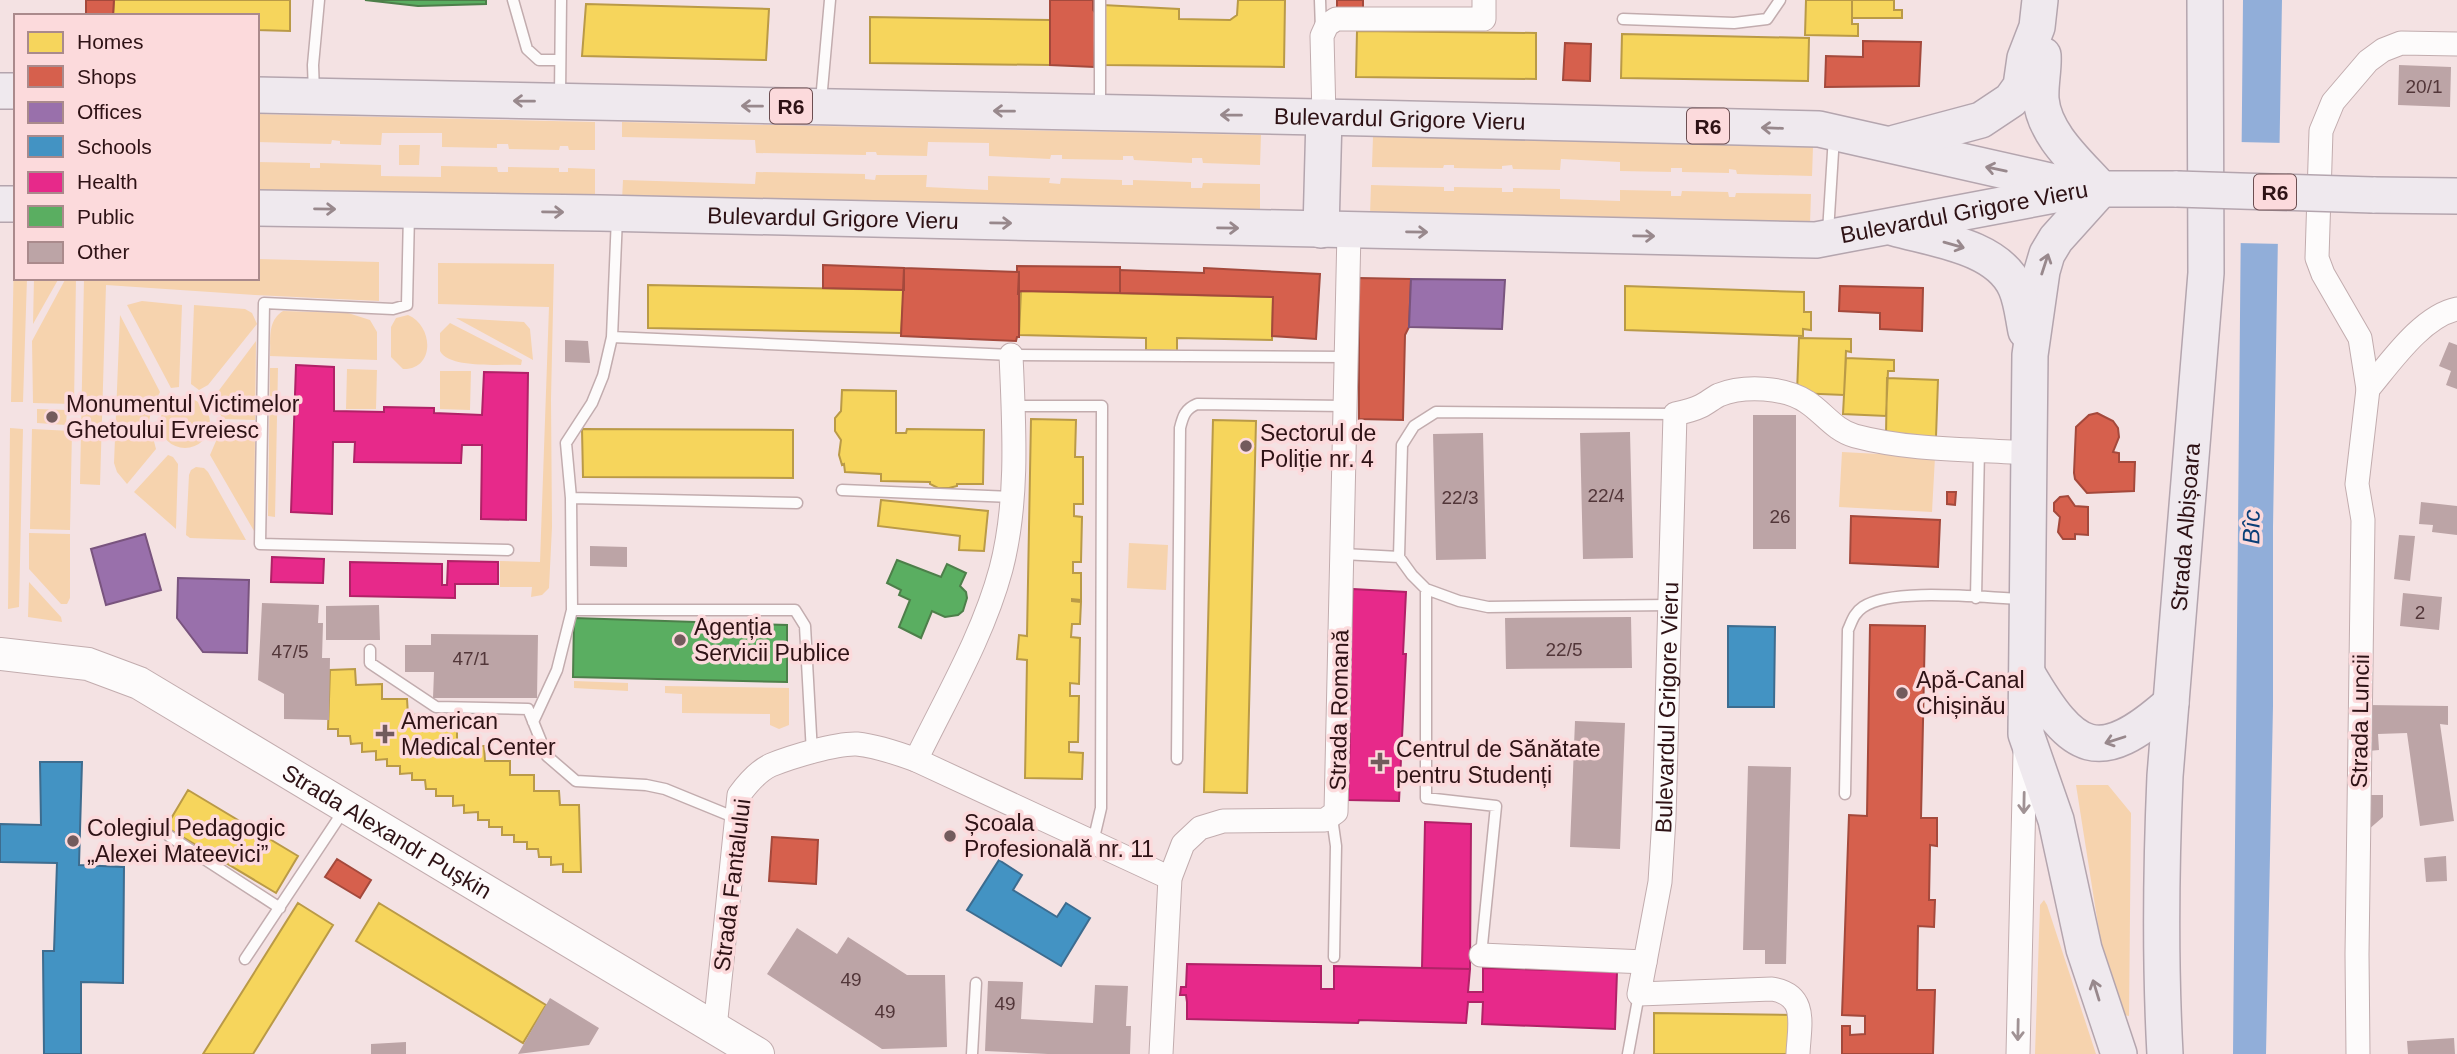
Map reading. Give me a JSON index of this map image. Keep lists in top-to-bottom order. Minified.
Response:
{"streets":{"main road":["R6","Bulevardul Grigore Vieru","Strada Albișoara","Strada Alexandr Pușkin"],"street":["Strada Romană","Strada Luncii","Strada Fantalului"]},"crossings":[["R6","Bulevardul Grigore Vieru"],["Bulevardul Grigore Vieru","Strada Romană"],["Strada Romană","Strada Fantalului"],["Strada Alexandr Pușkin","Strada Fantalului"]],"water":["Bîc"],"places":{"other":["Monumentul Victimelor Ghetoului Evreiesc","Sectorul de Poliție nr. 4","Agenția Servicii Publice","Apă-Canal Chișinău","Școala Profesională nr. 11","Colegiul Pedagogic „Alexei Mateevici”"],"health":["American Medical Center","Centrul de Sănătate pentru Studenți"]},"house_numbers":["20/1","22/4","22/3","26","2","22/5","47/5","47/1","49","49","49"],"legend":["Homes","Shops","Offices","Schools","Health","Public","Other"]}
